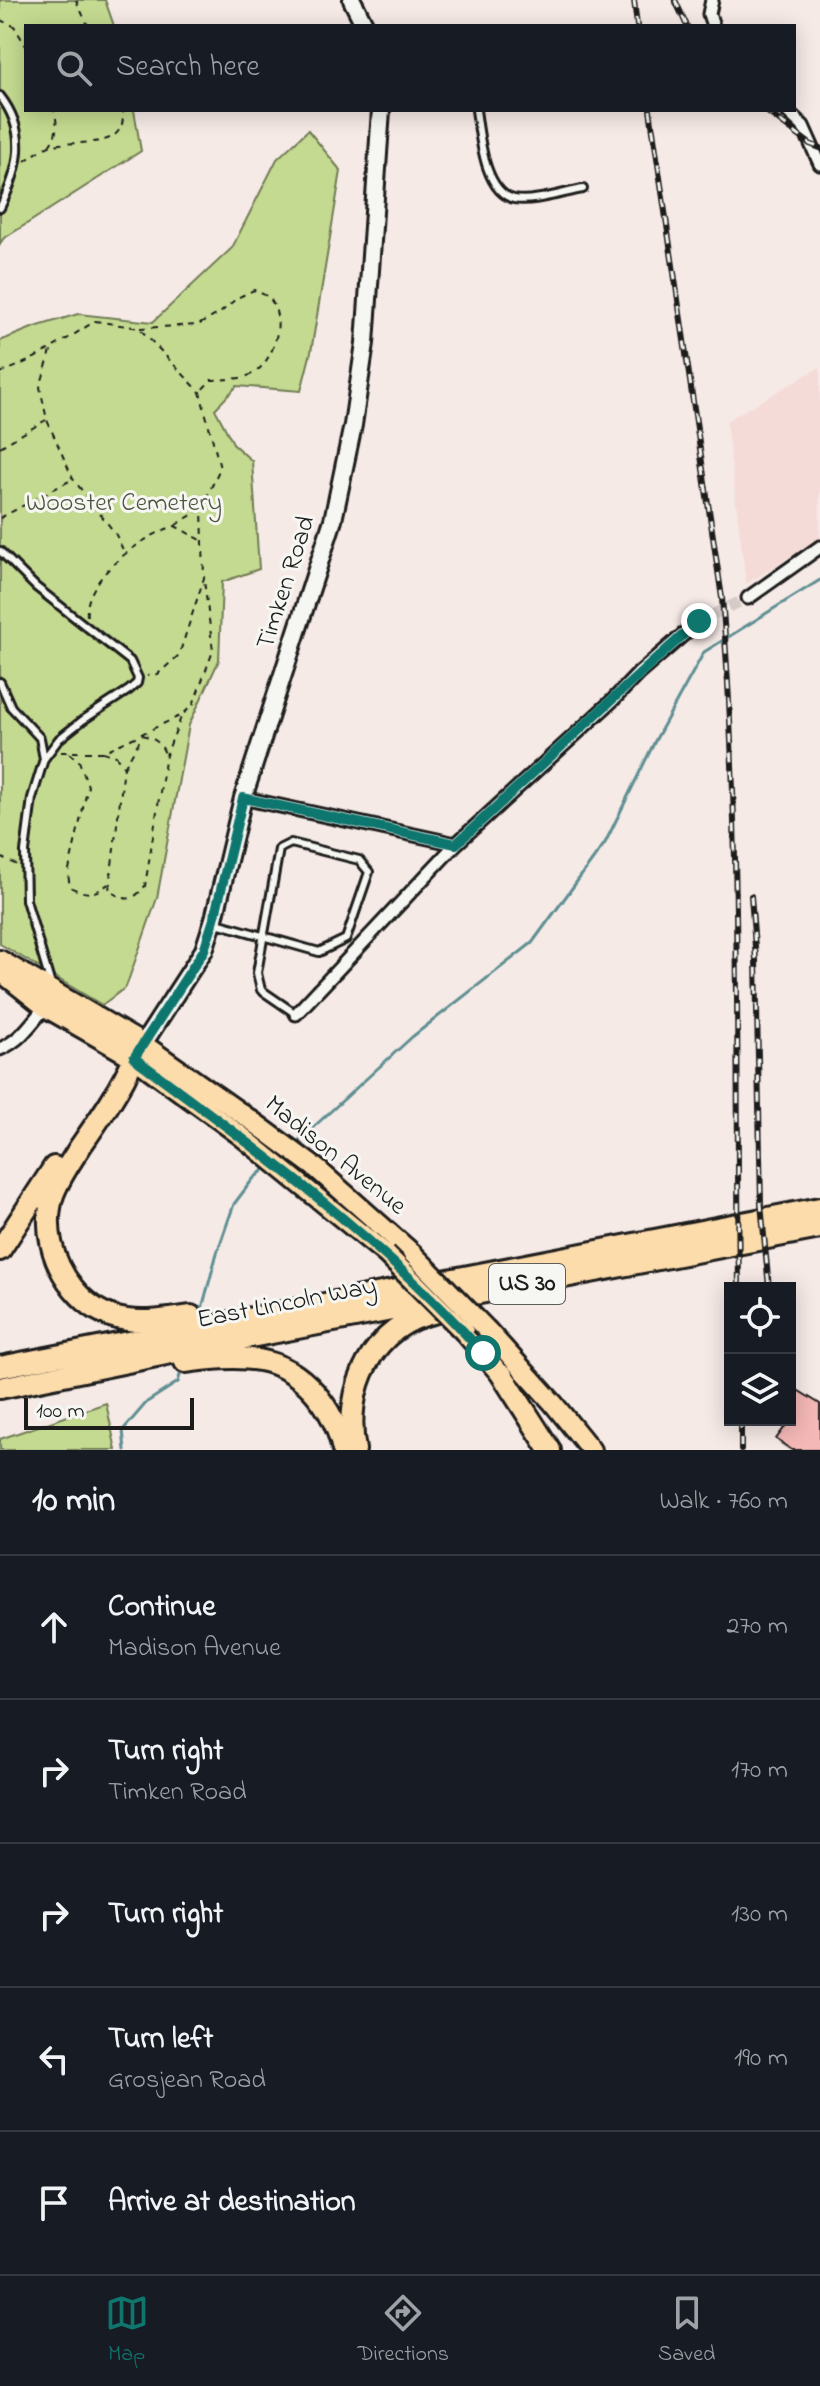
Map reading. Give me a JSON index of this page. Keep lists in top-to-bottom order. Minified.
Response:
{"streets":{"highway":["US 30","East Lincoln Way"],"main road":["Madison Avenue"],"street":["Timken Road"]},"crossings":[["Timken Road","Madison Avenue"]],"parks":["Wooster Cemetery"],"scale_bar":"100 m","page":{"search":"Search here","scale":"100 m","heading":["10 min","Walk · 760 m"],"list":[["Continue","Madison Avenue","270 m"],["Turn right","Timken Road","170 m"],["Turn right","130 m"],["Turn left","Grosjean Road","190 m"],"Arrive at destination"],"nav":["Map","Directions","Saved"]}}
